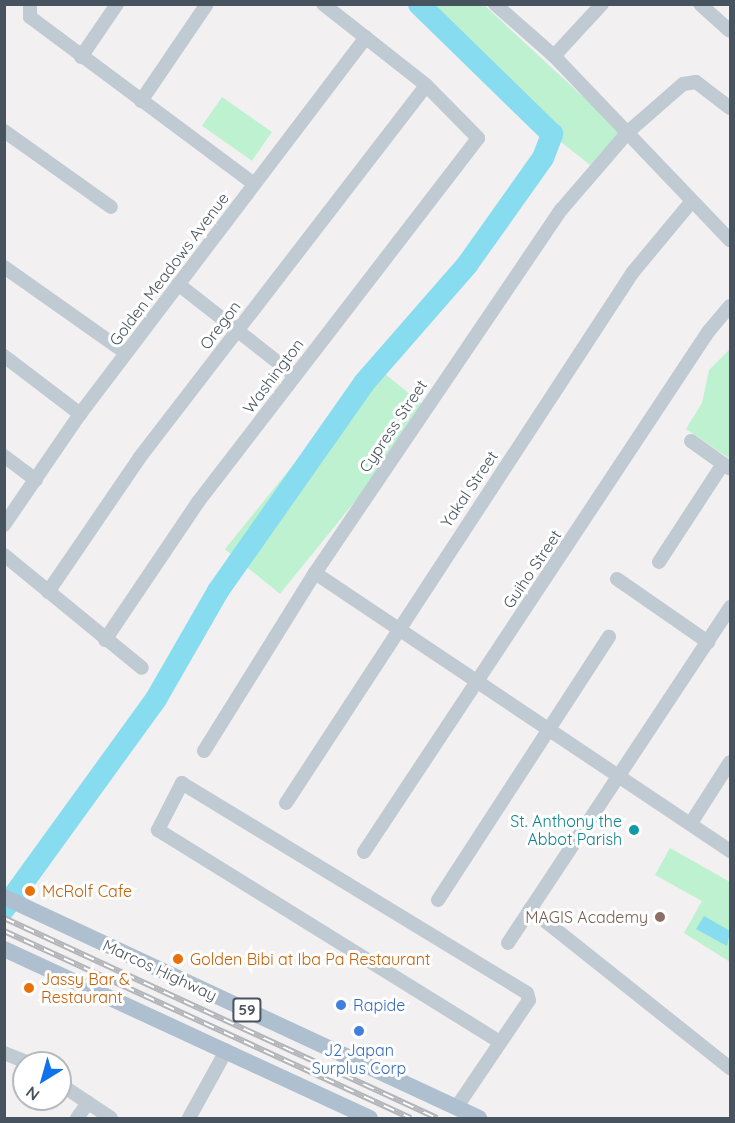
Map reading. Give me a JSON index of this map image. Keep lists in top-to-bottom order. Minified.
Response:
{"streets":{"main road":["Marcos Highway","59"],"street":["Golden Meadows Avenue","Oregon","Washington","Cypress Street","Yakal Street","Guiho Street"]},"crossings":[["Oregon","Washington"]],"places":["St. Anthony the Abbot Parish","McRolf Cafe","MAGIS Academy","Golden Bibi at Iba Pa Restaurant","Jassy Bar & Restaurant","Rapide","J2 Japan Surplus Corp"],"north":"bottom left"}
